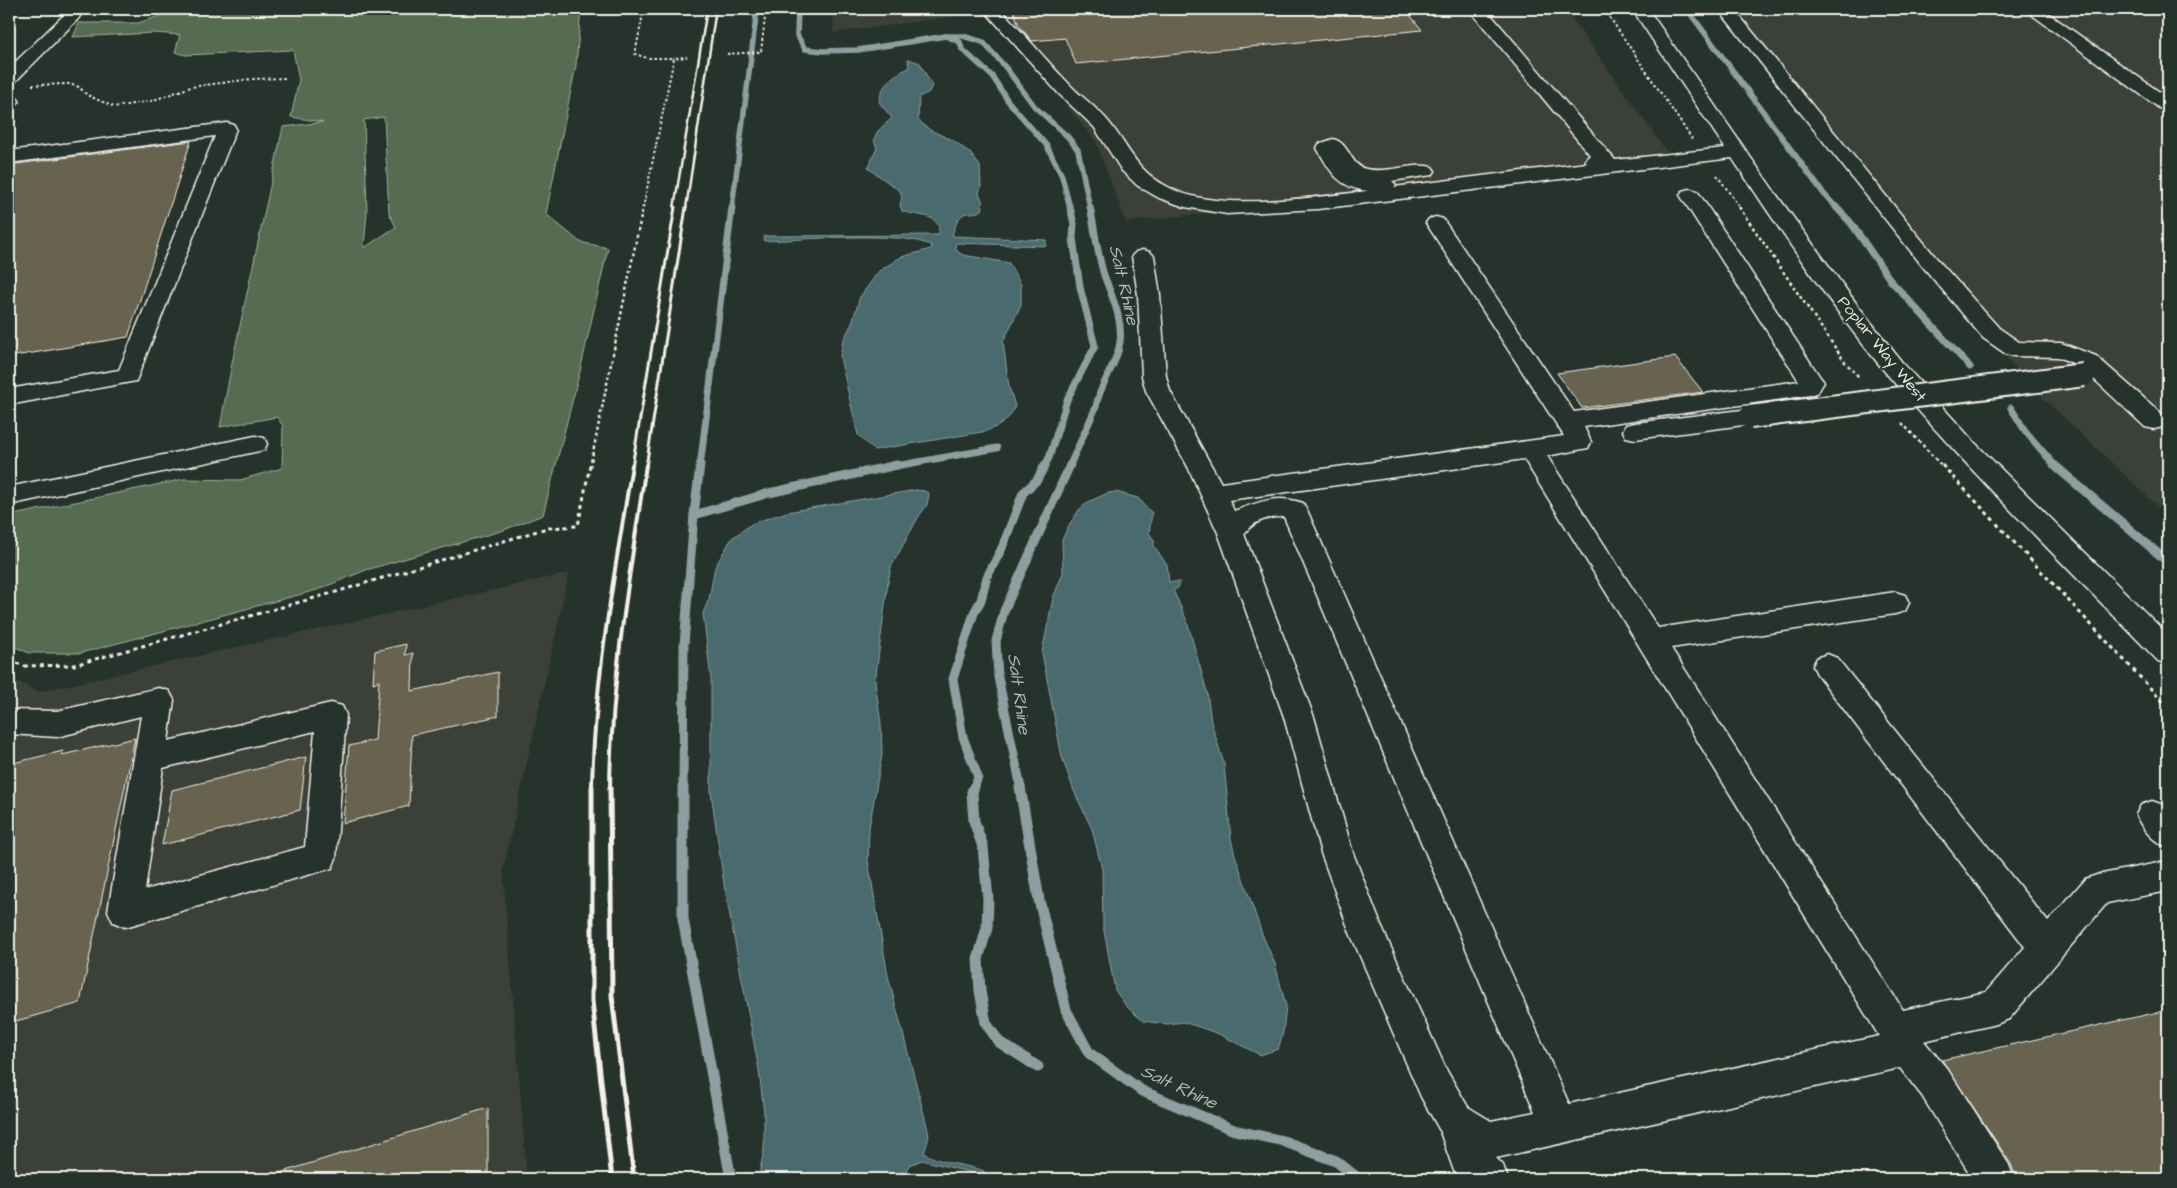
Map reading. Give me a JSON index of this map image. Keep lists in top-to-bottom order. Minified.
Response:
{"streets":{"street":["Poplar Way West"]},"water":["Salt Rhine"]}
